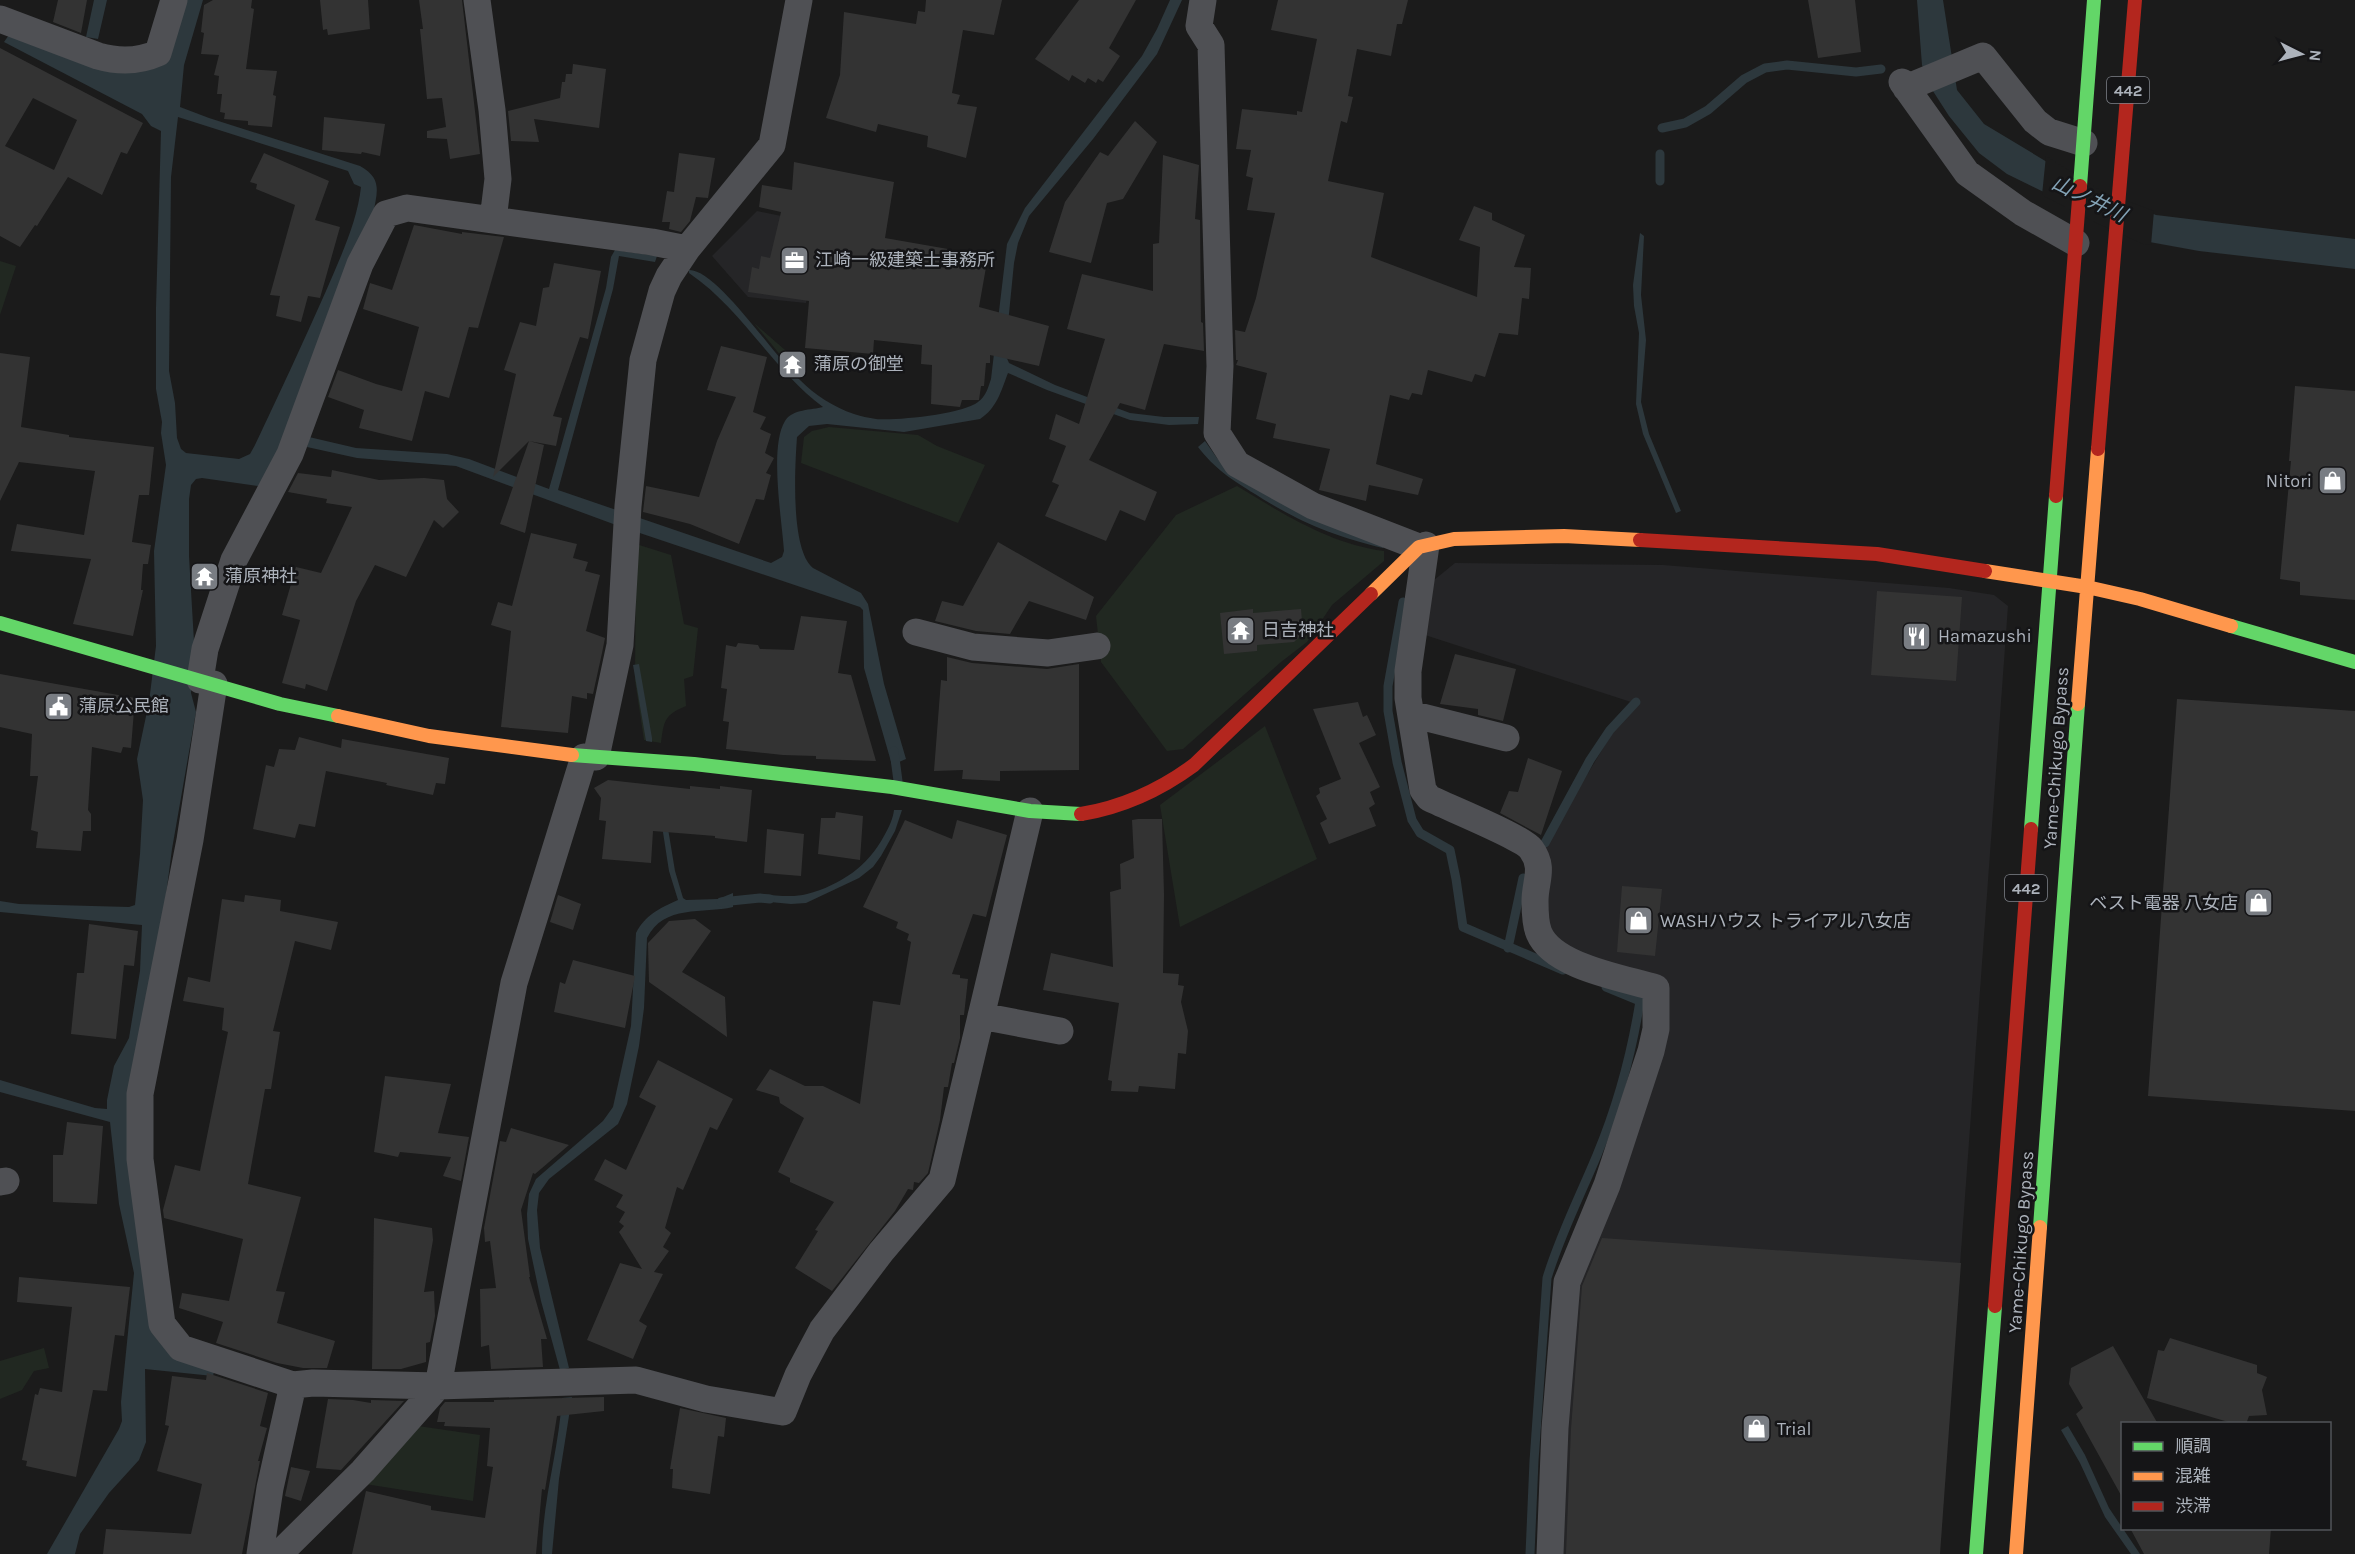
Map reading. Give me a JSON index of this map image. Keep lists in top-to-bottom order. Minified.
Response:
{"streets":{"main road":["442","Yame-Chikugo Bypass"]},"water":["山ノ井川"],"places":{"office":["江崎一級建築士事務所"],"temple":["蒲原の御堂","蒲原神社","日吉神社"],"shop":["Nitori","ベスト電器 八女店","WASHハウス トライアル八女店","Trial"],"restaurant":["Hamazushi"],"public building":["蒲原公民館"]},"legend":["順調","混雑","渋滞"],"north":"right"}
